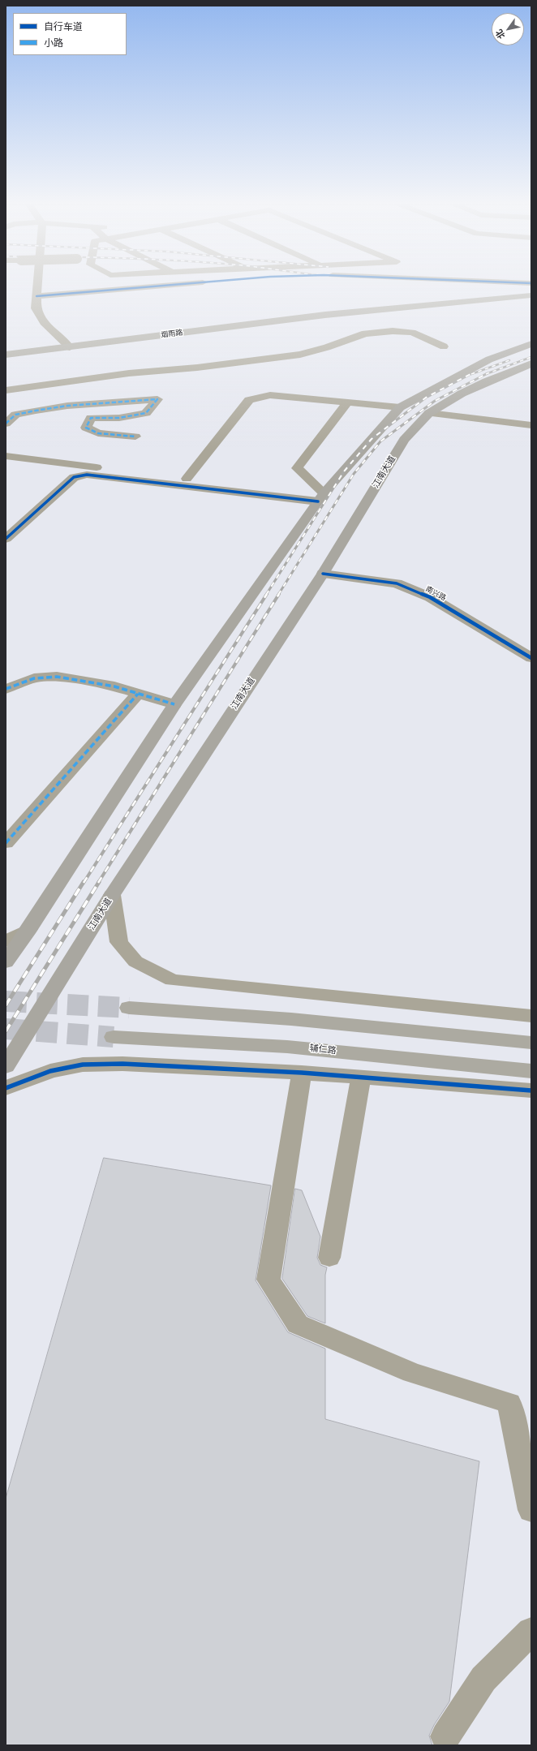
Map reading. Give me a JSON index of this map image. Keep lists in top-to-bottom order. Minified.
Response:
{"streets":{"highway":["江南大道"],"main road":["烟雨路","辅仁路"],"street":["南兴路"]},"crossings":[["江南大道","南兴路"]],"legend":["自行车道","小路"],"north":"bottom left"}
